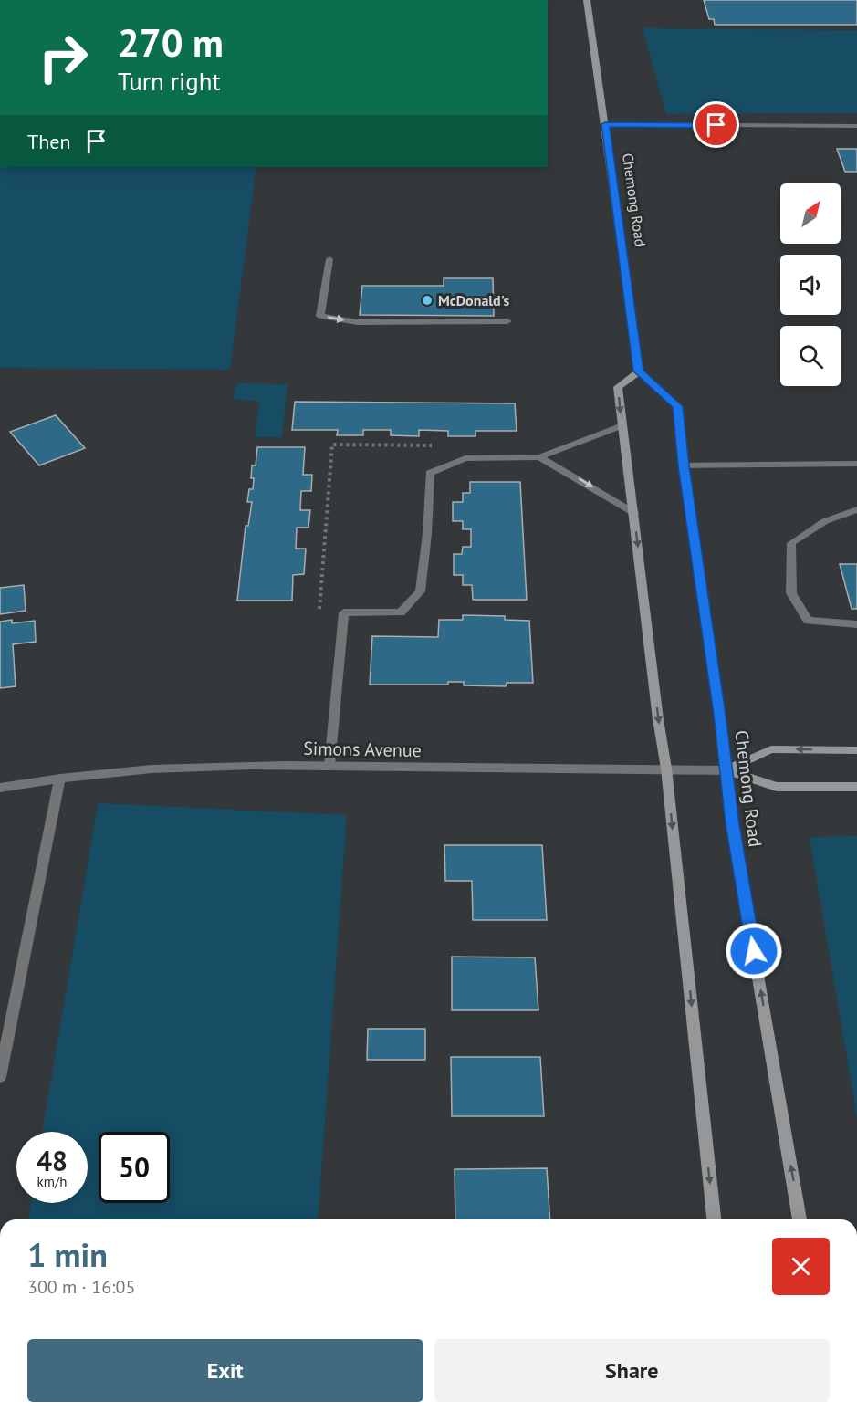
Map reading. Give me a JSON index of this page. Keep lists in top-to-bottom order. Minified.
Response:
{"streets":{"main road":["Chemong Road"],"street":["Simons Avenue"]},"crossings":[["Chemong Road","Simons Avenue"]],"places":["McDonald's"],"north":"top right","page":{"turn":["270 m","Turn right"],"then":"Then","speed":"48 km/h","limit":"50","heading":["1 min","300 m · 16:05"],"buttons":["Exit","Share"]}}
